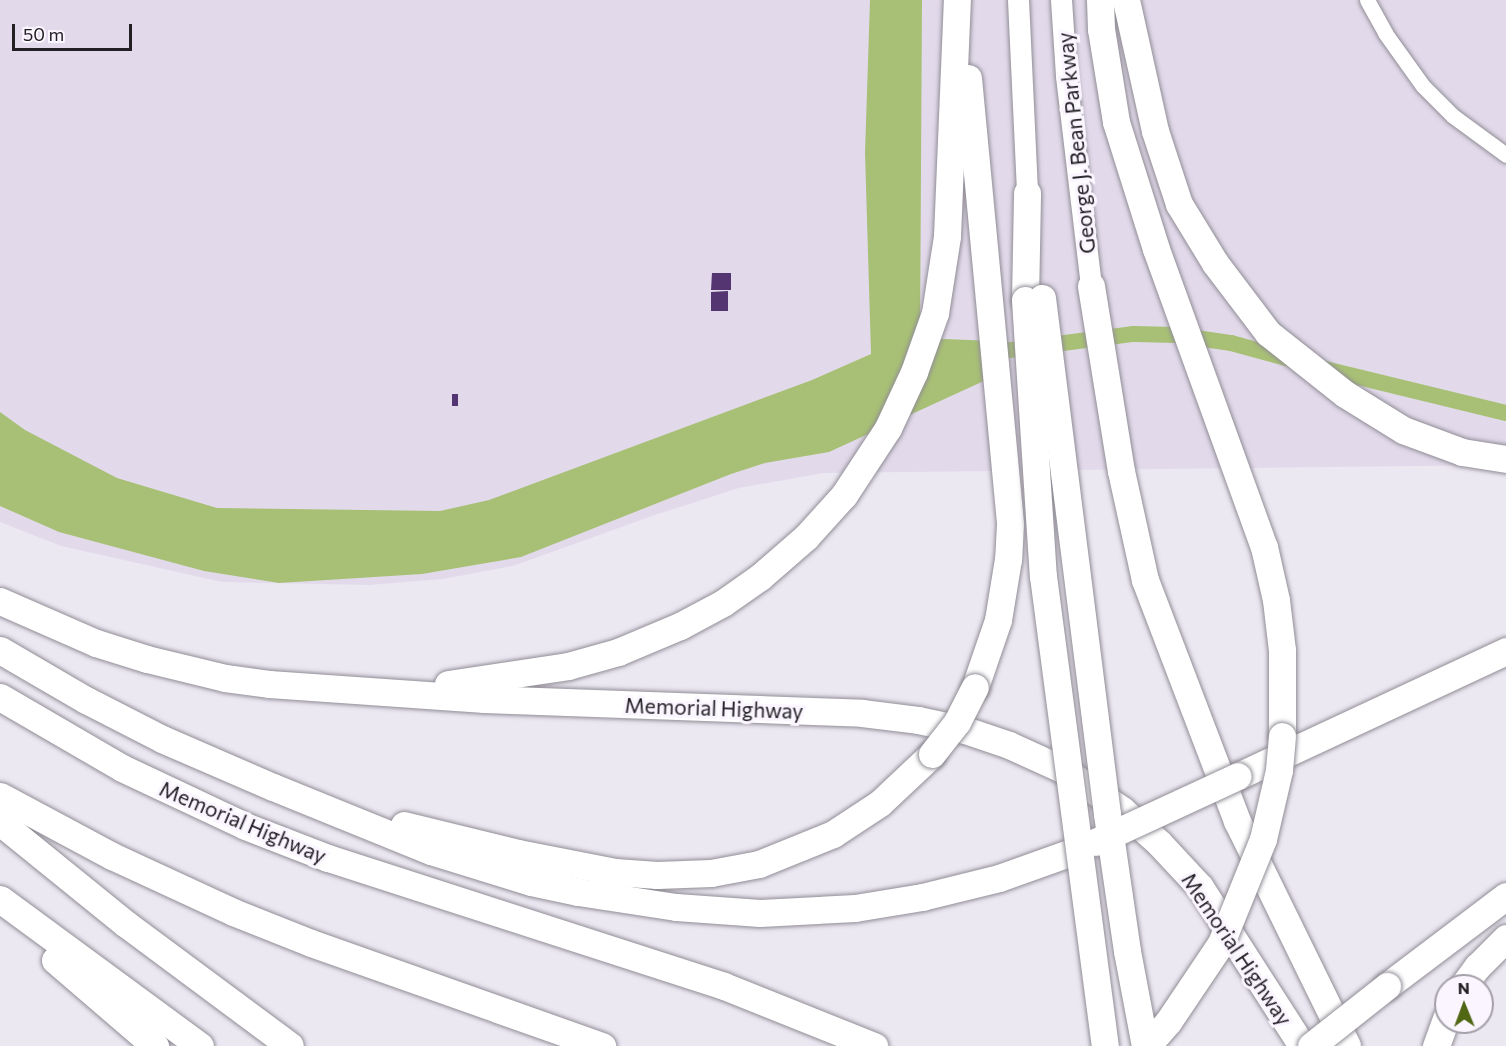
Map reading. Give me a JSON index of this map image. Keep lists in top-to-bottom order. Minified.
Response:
{"streets":{"highway":["Memorial Highway"],"street":["George J. Bean Parkway"]},"scale_bar":"50 m","north":"top"}
